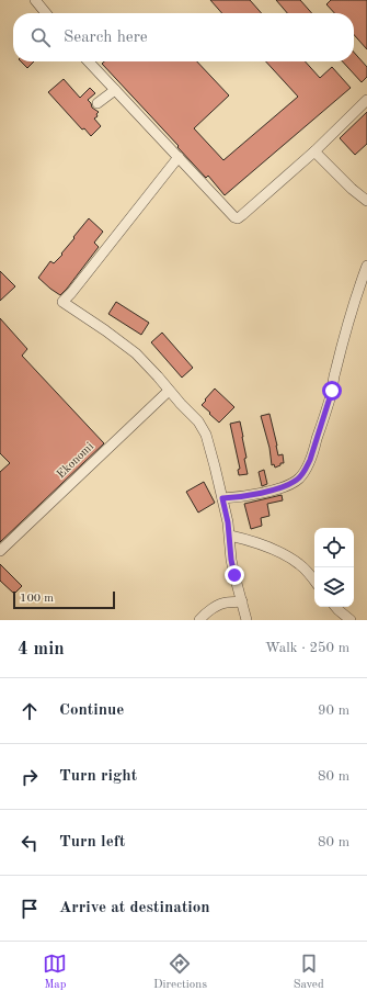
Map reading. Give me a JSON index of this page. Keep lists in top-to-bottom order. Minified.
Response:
{"streets":{"street":["Ekonomi"]},"scale_bar":"100 m","page":{"search":"Search here","scale":"100 m","heading":["4 min","Walk · 250 m"],"list":[["Continue","90 m"],["Turn right","80 m"],["Turn left","80 m"],"Arrive at destination"],"nav":["Map","Directions","Saved"]}}
